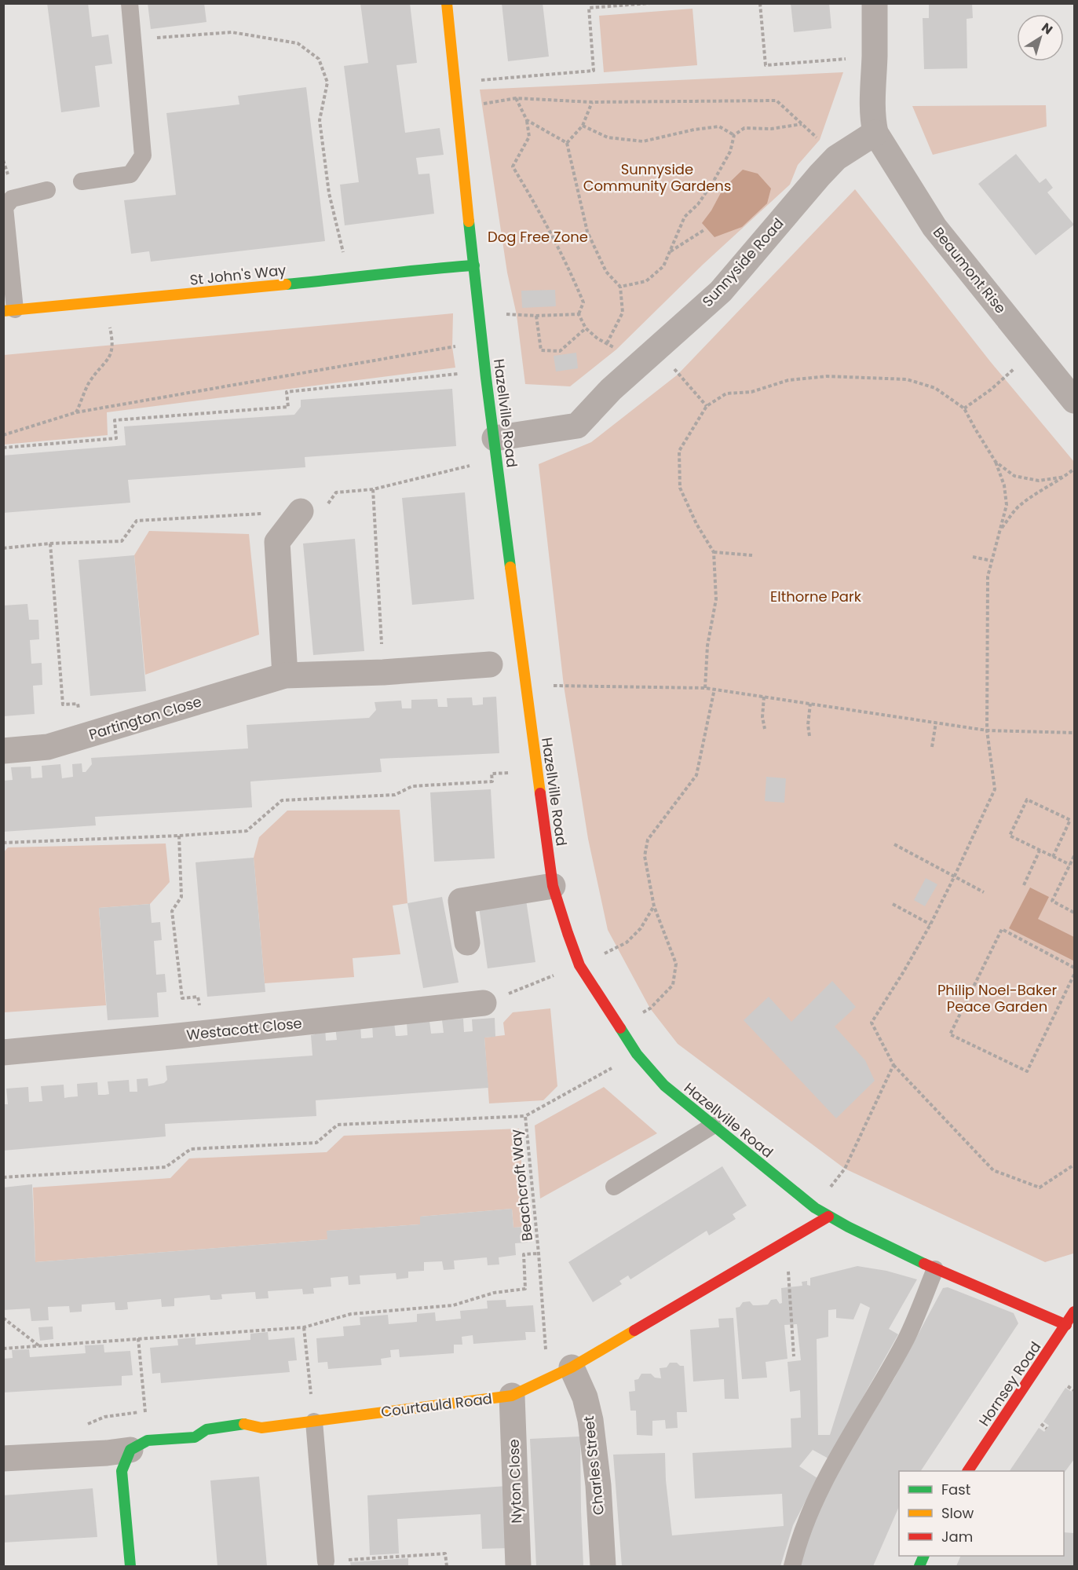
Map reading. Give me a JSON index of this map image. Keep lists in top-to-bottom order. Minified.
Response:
{"streets":{"street":["Sunnyside Road","Beaumont Rise","St John's Way","Hazellville Road","Partington Close","Westacott Close","Hornsey Road","Courtauld Road","Charles Street","Nyton Close"],"path":["Beachcroft Way"]},"crossings":[["Sunnyside Road","Beaumont Rise"],["Sunnyside Road","Hazellville Road"],["St John's Way","Hazellville Road"],["Hazellville Road","Beachcroft Way"],["Hazellville Road","Hornsey Road"],["Hazellville Road","Courtauld Road"],["Beachcroft Way","Courtauld Road"],["Courtauld Road","Charles Street"],["Courtauld Road","Nyton Close"]],"parks":["Sunnyside Community Gardens","Dog Free Zone","Elthorne Park","Philip Noel-Baker Peace Garden"],"legend":["Fast","Slow","Jam"],"north":"top right"}
